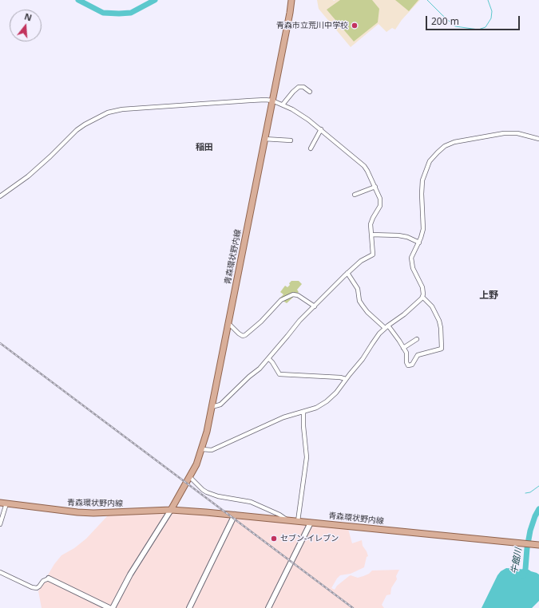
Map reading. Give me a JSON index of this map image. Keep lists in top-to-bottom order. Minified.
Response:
{"streets":{"main road":["青森環状野内線"]},"districts":["稲田","上野"],"water":["牛館川"],"places":["青森市立荒川中学校","セブン-イレブン"],"scale_bar":"200 m","north":"top"}
